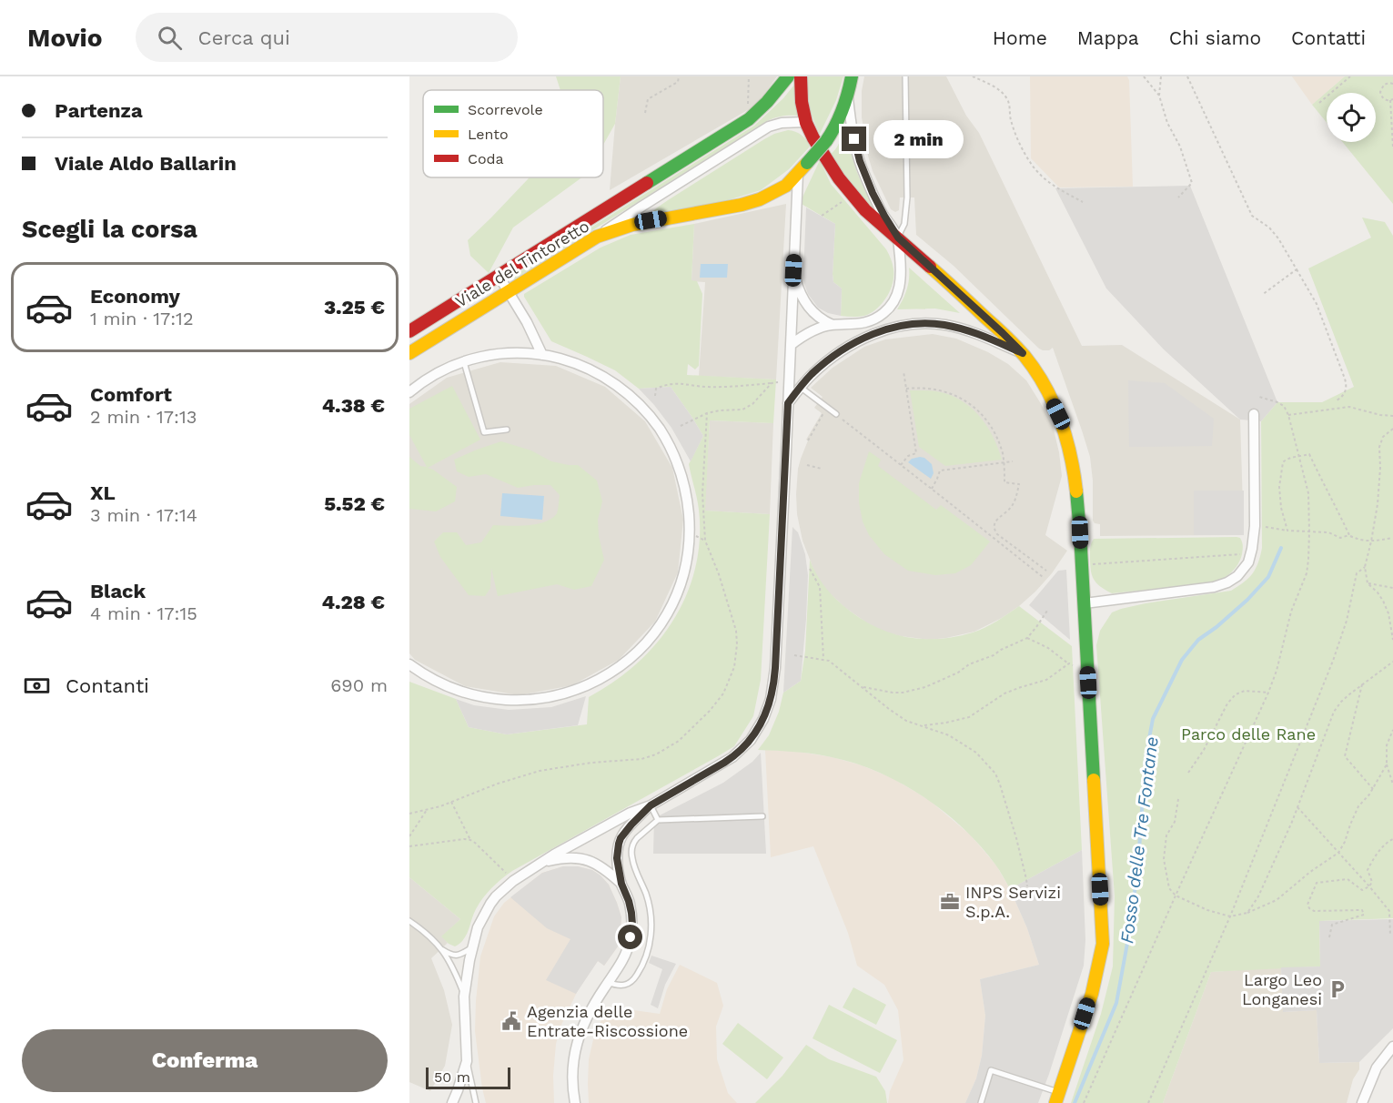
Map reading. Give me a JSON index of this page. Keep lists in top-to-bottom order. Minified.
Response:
{"streets":{"street":["Viale del Tintoretto"]},"water":["Fosso delle Tre Fontane"],"parks":["Parco delle Rane"],"places":{"office":["INPS Servizi S.p.A."],"parking":["Largo Leo Longanesi"],"public building":["Agenzia delle Entrate-Riscossione"]},"legend":["Scorrevole","Lento","Coda"],"scale_bar":"50 m","page":{"header":"Movio","search":"Cerca qui","nav":["Home","Mappa","Chi siamo","Contatti"],"banner":["Partenza","Viale Aldo Ballarin"],"bubble":"2 min","heading":"Scegli la corsa","list":[{"name":"Economy","note":"1 min · 17:12","value":"3.25 €"},{"name":"Comfort","note":"2 min · 17:13","value":"4.38 €"},{"name":"XL","note":"3 min · 17:14","value":"5.52 €"},{"name":"Black","note":"4 min · 17:15","value":"4.28 €"}],"pay":["Contanti","690 m"],"buttons":"Conferma","scale":"50 m"}}
